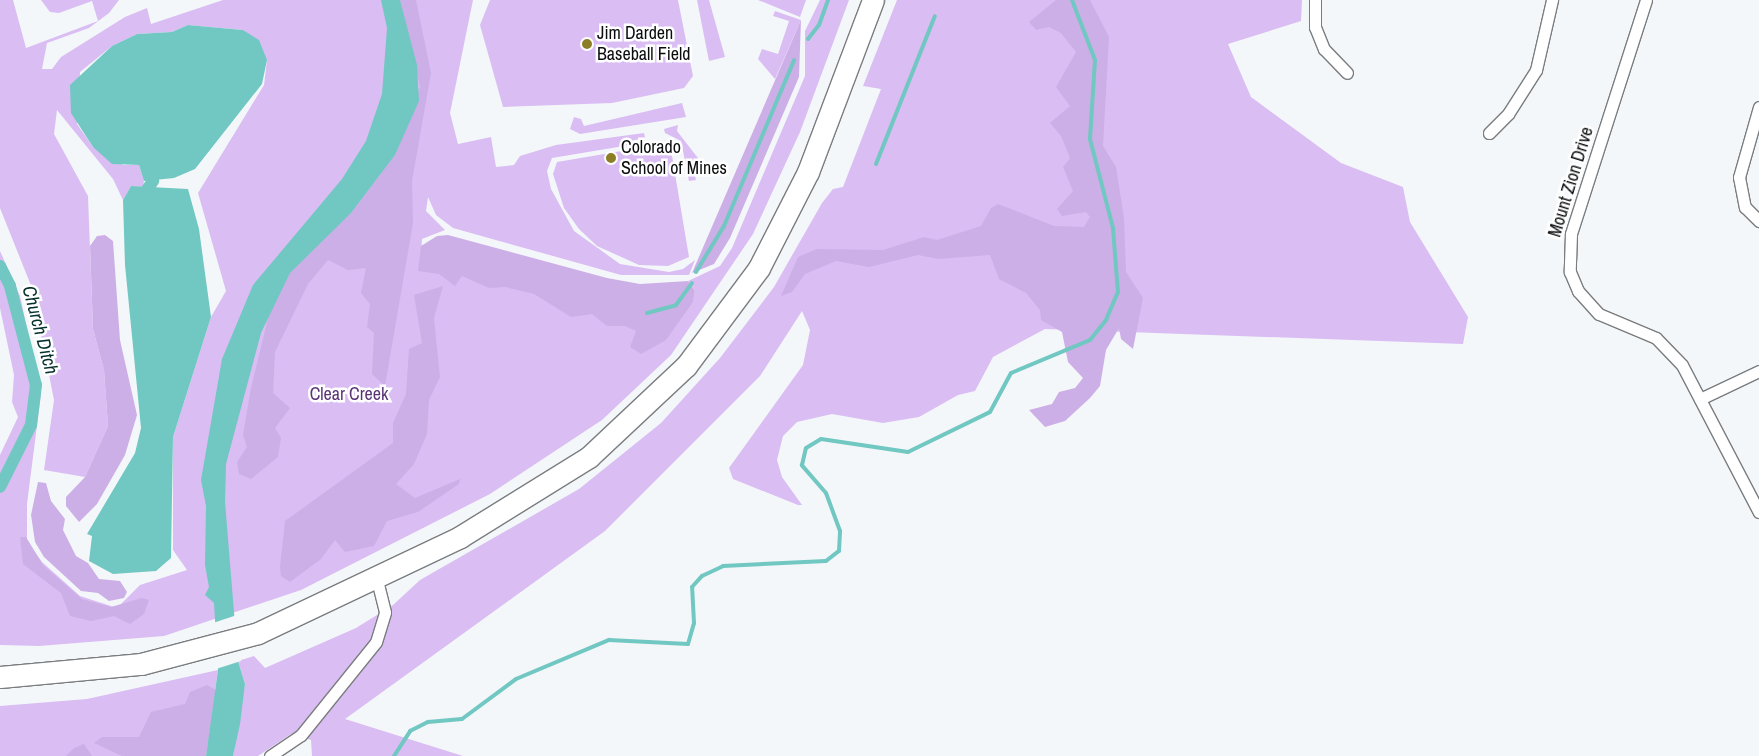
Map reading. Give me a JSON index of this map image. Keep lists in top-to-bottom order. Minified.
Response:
{"streets":{"street":["Mount Zion Drive"]},"water":["Church Ditch"],"parks":["Clear Creek"],"places":["Jim Darden Baseball Field","Colorado School of Mines"]}
